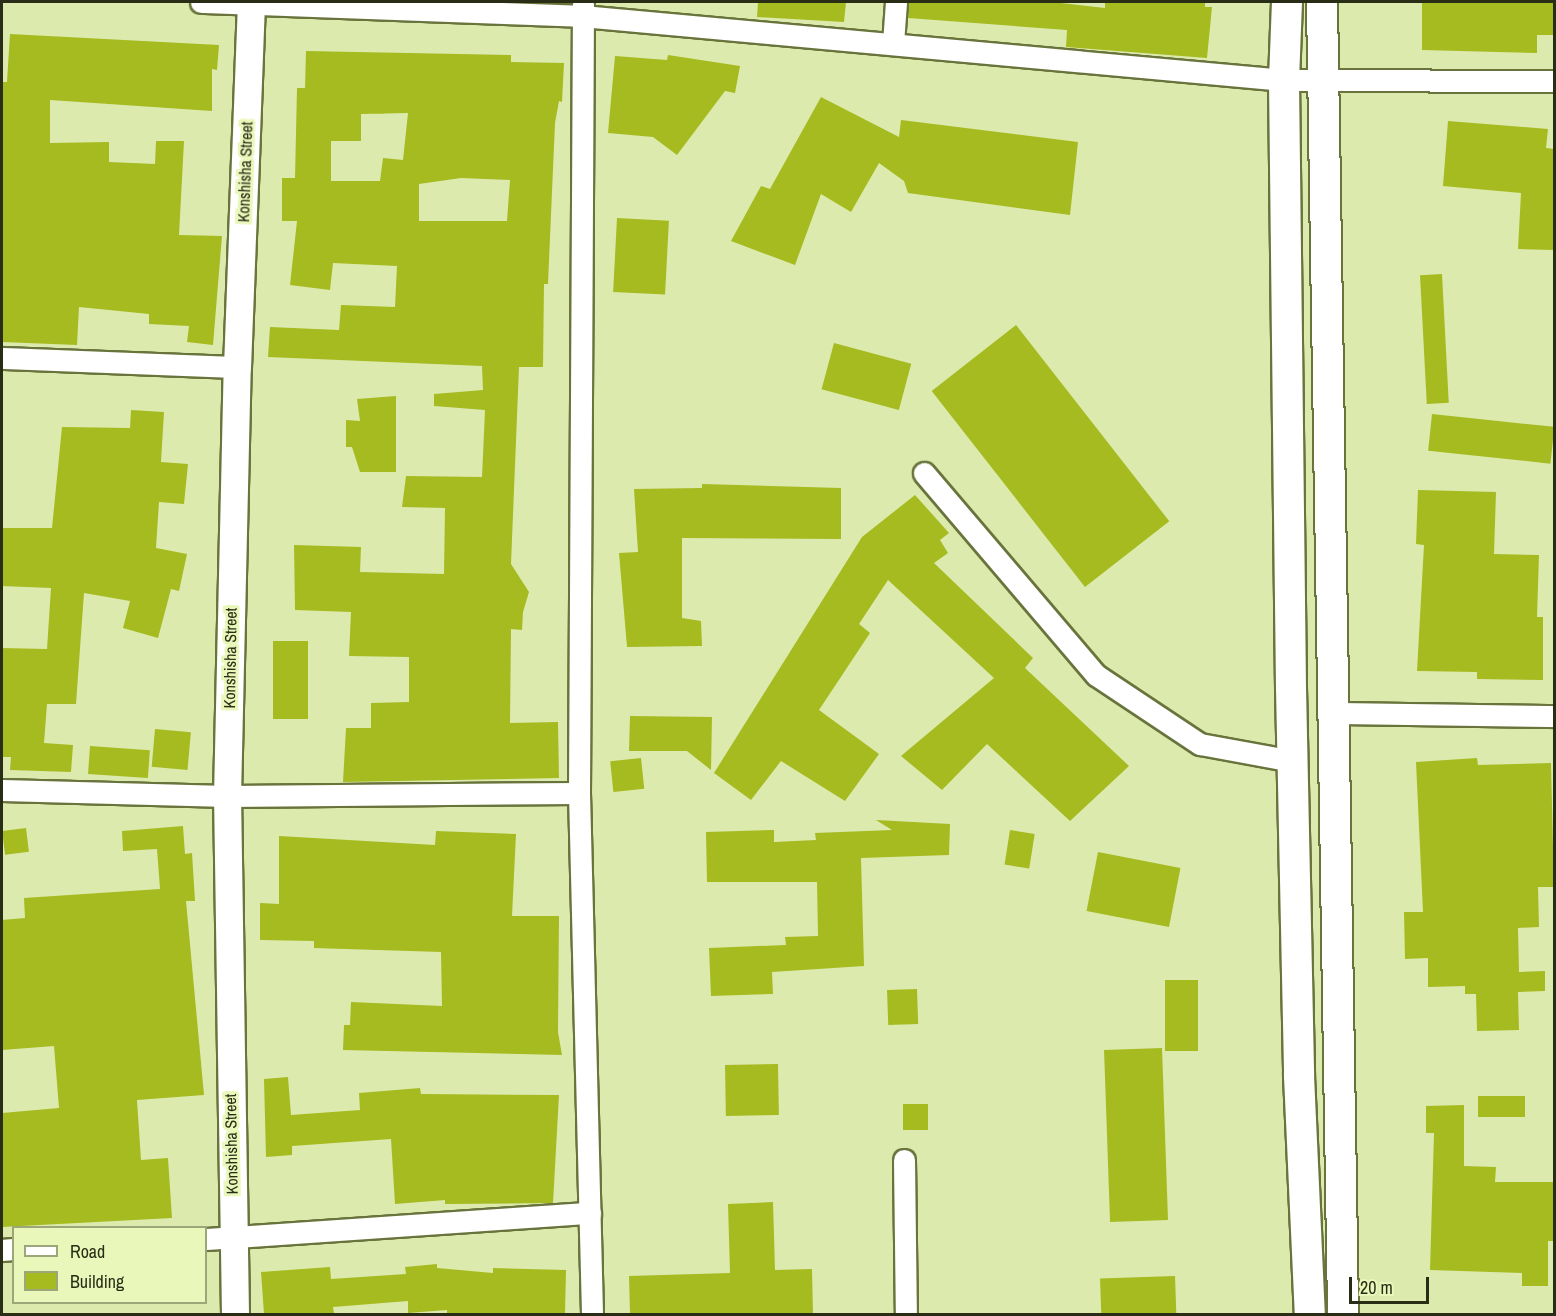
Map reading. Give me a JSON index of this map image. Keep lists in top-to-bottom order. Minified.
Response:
{"streets":{"street":["Konshisha Street"]},"legend":["Road","Building"],"scale_bar":"20 m"}
